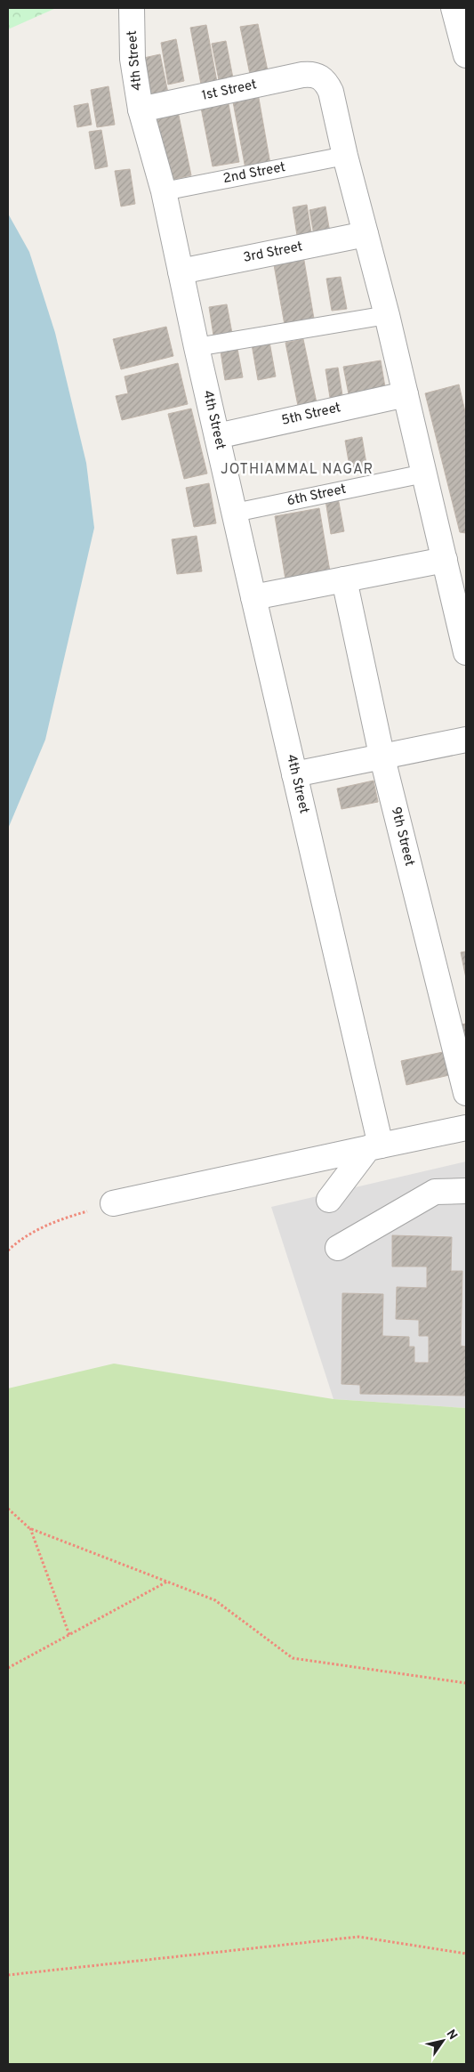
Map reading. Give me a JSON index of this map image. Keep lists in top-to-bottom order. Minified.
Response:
{"streets":{"street":["4th Street","1st Street","3rd Street","5th Street","9th Street"],"lane":["2nd Street","6th Street"]},"crossings":[["4th Street","1st Street"],["4th Street","2nd Street"],["4th Street","3rd Street"],["4th Street","5th Street"],["4th Street","6th Street"],["1st Street","2nd Street"]],"districts":["JOTHIAMMAL NAGAR"],"north":"top right"}
